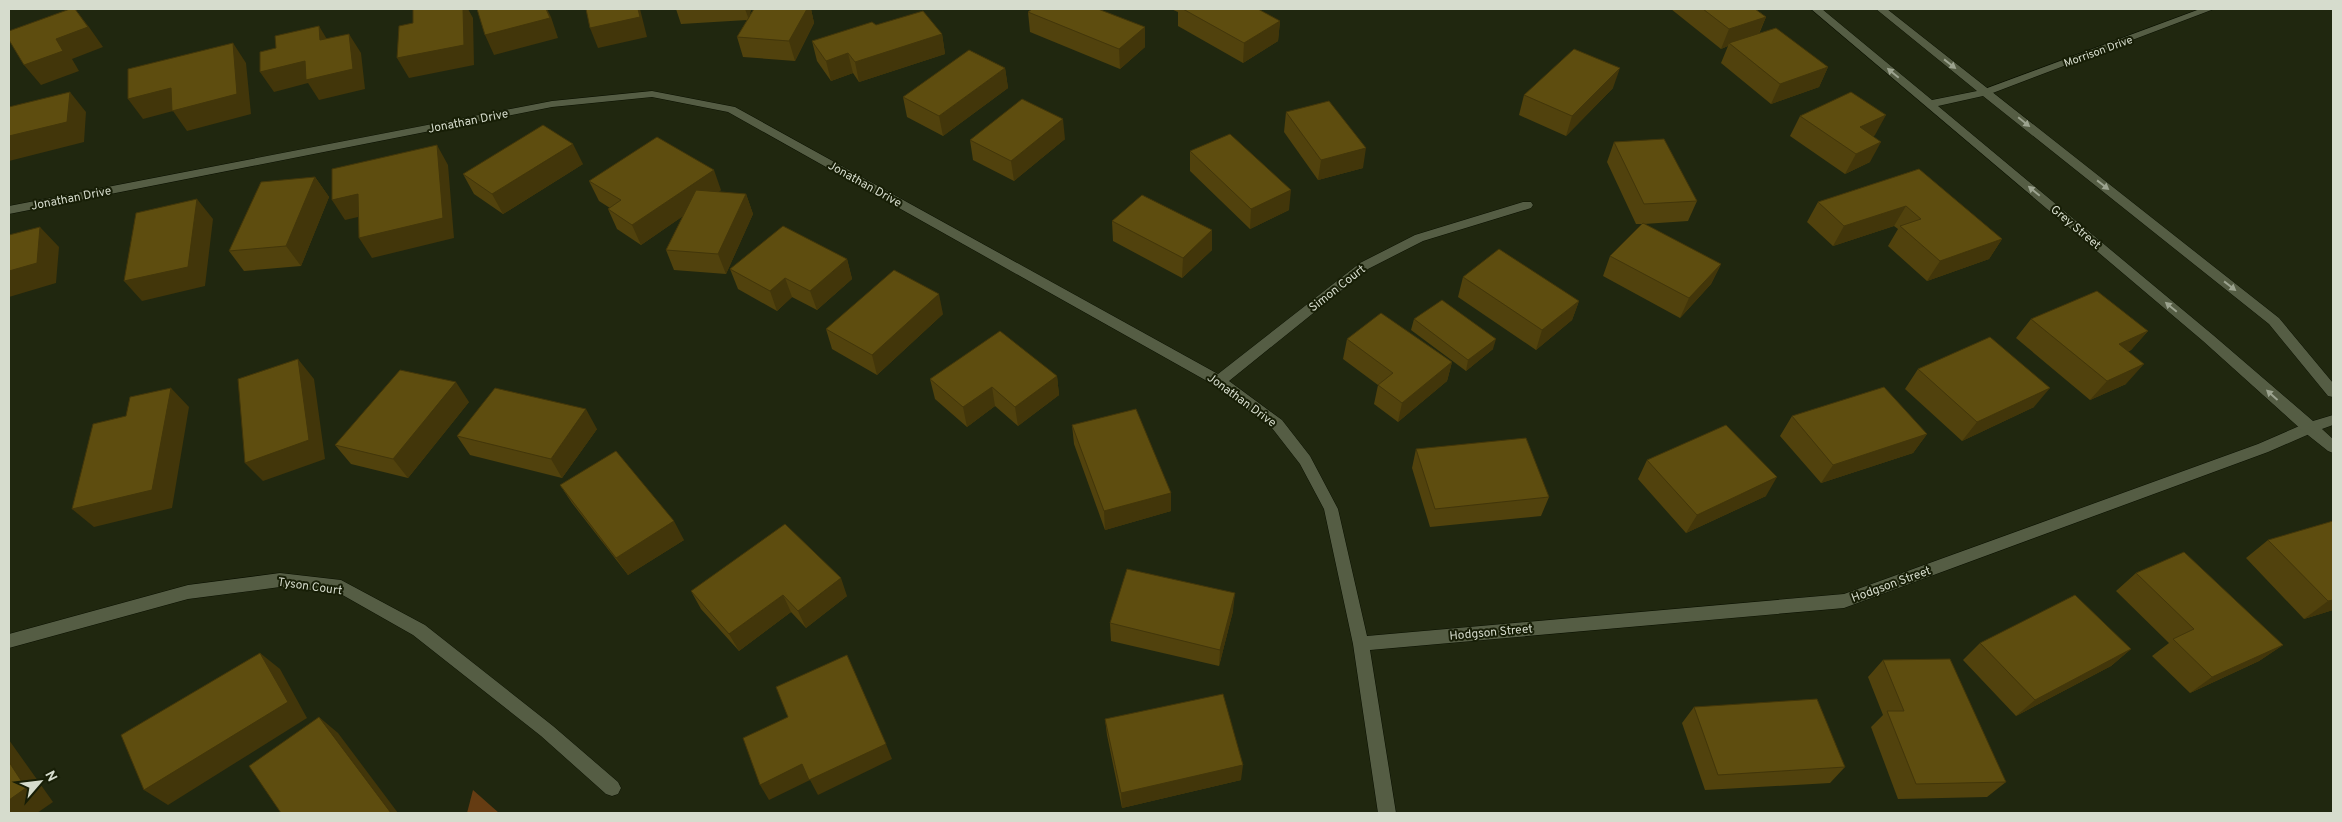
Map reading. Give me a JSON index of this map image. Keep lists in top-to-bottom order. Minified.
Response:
{"streets":{"street":["Morrison Drive","Jonathan Drive","Grey Street","Simon Court","Hodgson Street","Tyson Court"]},"crossings":[["Morrison Drive","Grey Street"],["Jonathan Drive","Simon Court"],["Jonathan Drive","Hodgson Street"],["Grey Street","Hodgson Street"]],"north":"top right"}
